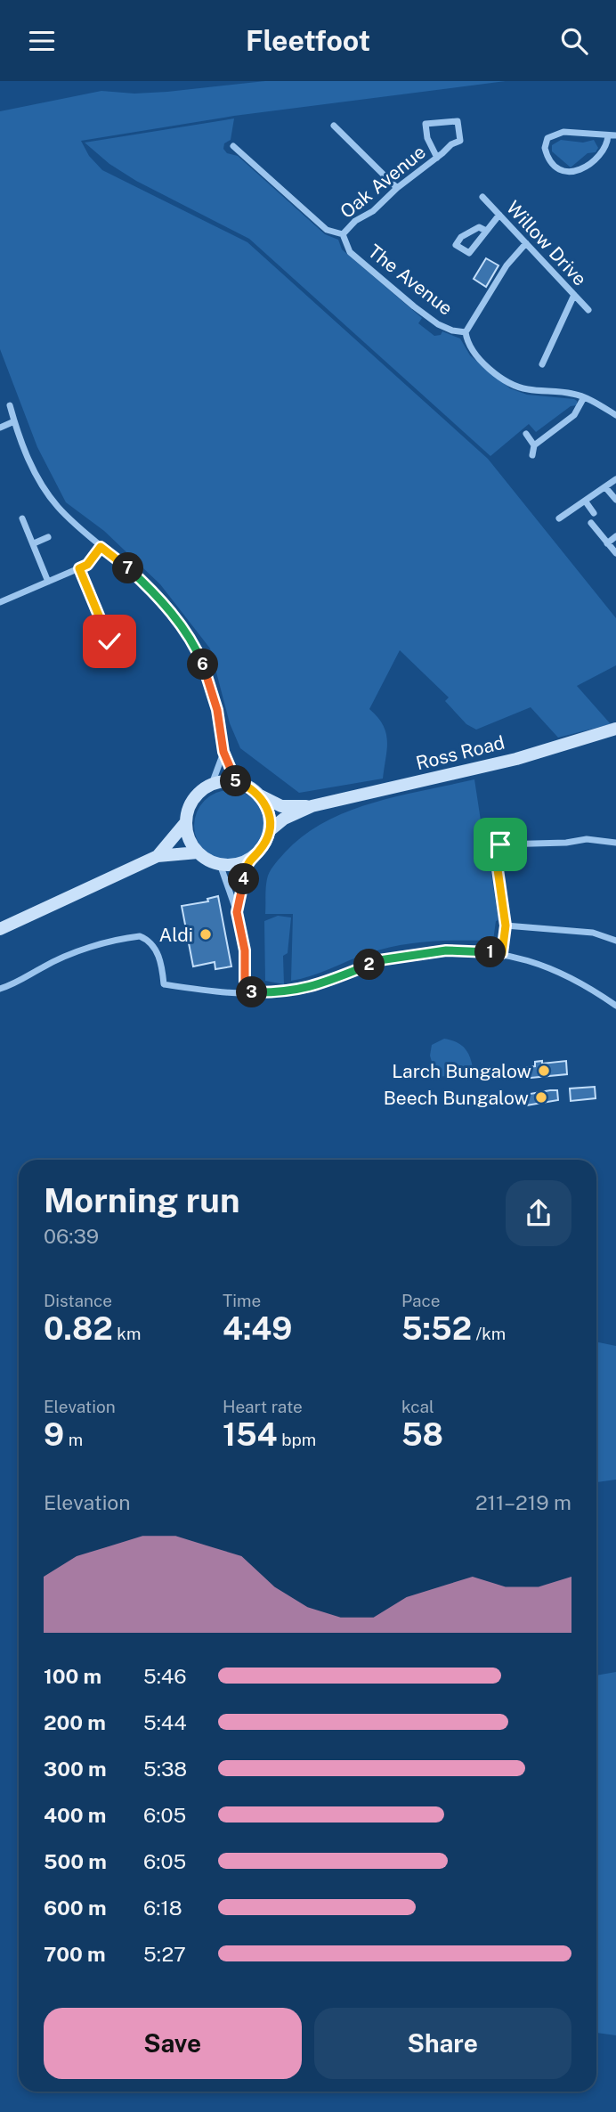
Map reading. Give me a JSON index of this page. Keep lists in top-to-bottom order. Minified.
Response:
{"streets":{"main road":["Ross Road"],"street":["Oak Avenue","Willow Drive","The Avenue"]},"crossings":[["Oak Avenue","The Avenue"]],"places":["Aldi","Larch Bungalow","Beech Bungalow"],"page":{"header":"Fleetfoot","pins":["7","6","5","4","1","2","3"],"heading":["Morning run","06:39"],"stats":[["Distance","0.82 km"],["Time","4:49"],["Pace","5:52 /km"],["Elevation","9 m"],["Heart rate","154 bpm"],["kcal","58"]],"chart":["Elevation","211–219 m"],"list":[{"name":"100 m","note":"5:46"},{"name":"200 m","note":"5:44"},{"name":"300 m","note":"5:38"},{"name":"400 m","note":"6:05"},{"name":"500 m","note":"6:05"},{"name":"600 m","note":"6:18"},{"name":"700 m","note":"5:27"}],"buttons":["Save","Share"]}}
